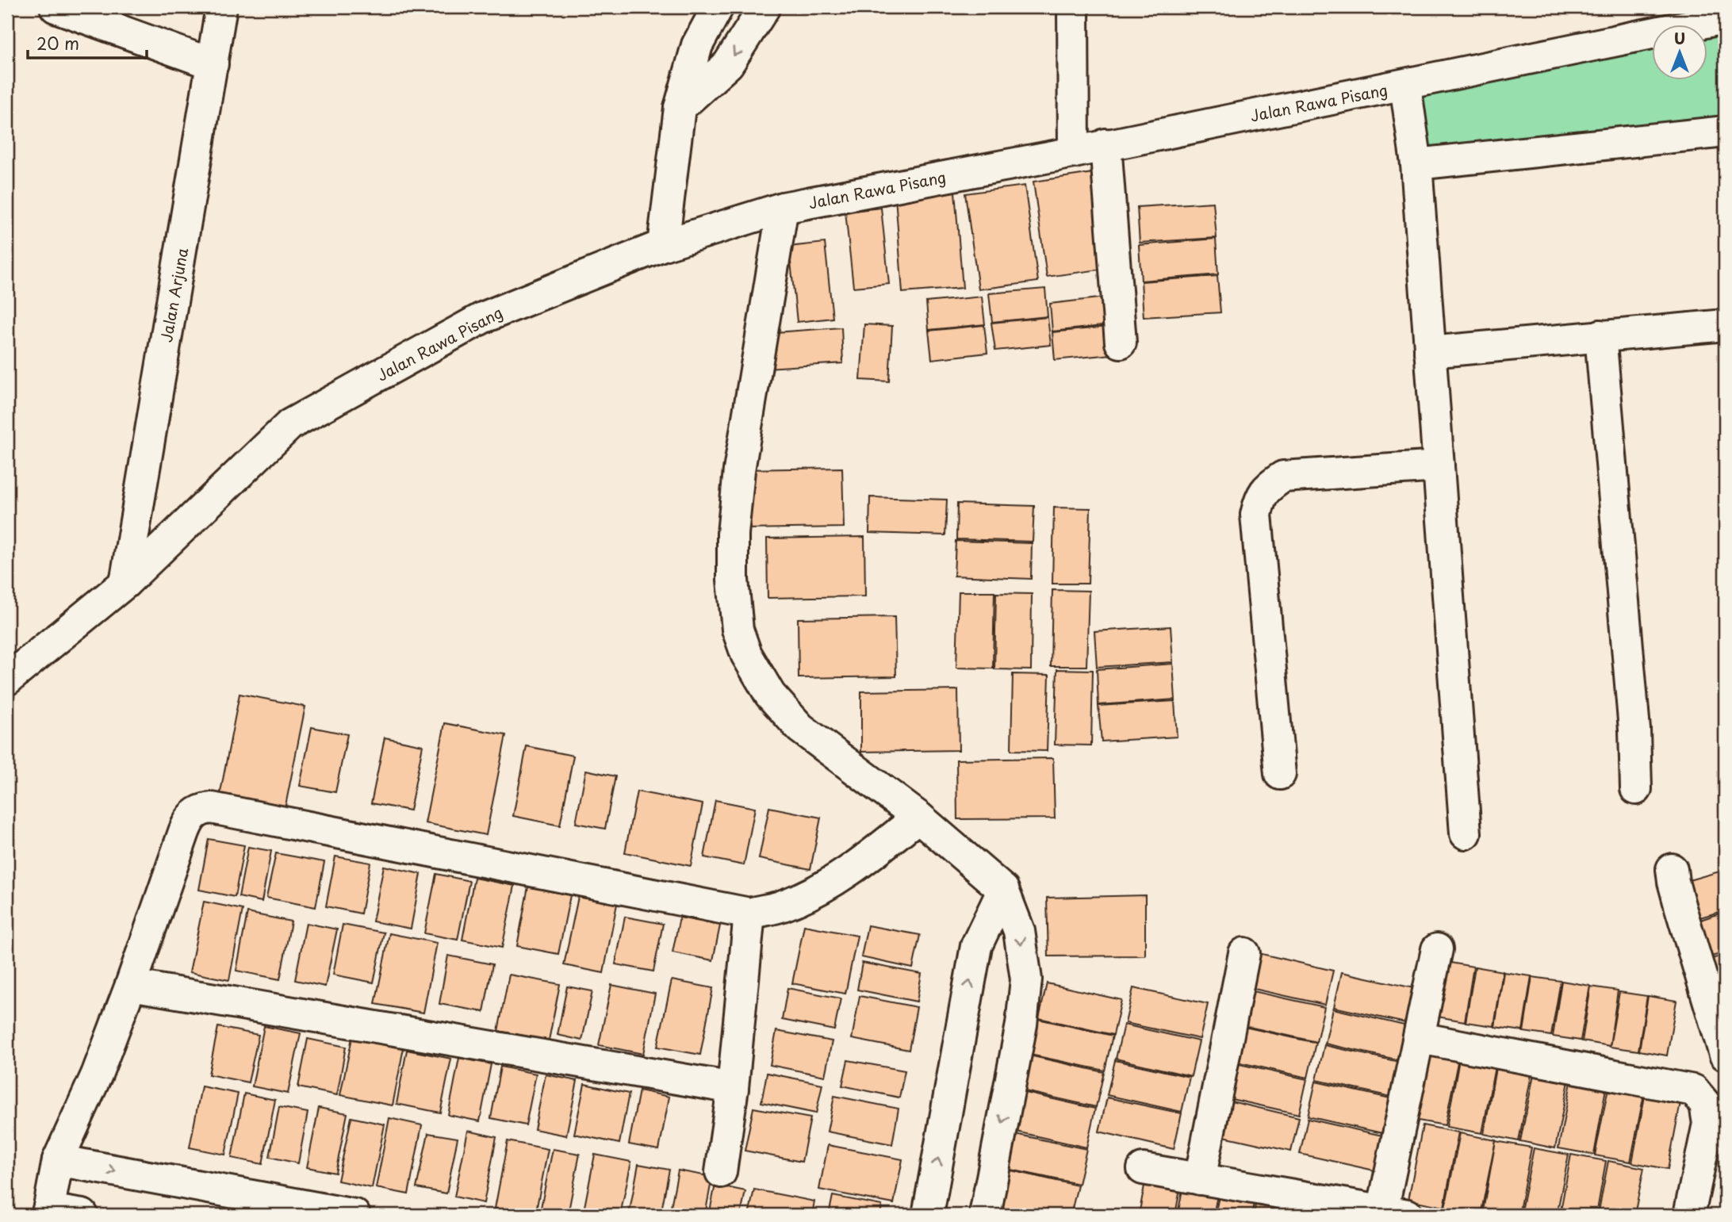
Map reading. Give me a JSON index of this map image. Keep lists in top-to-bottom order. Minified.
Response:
{"streets":{"street":["Jalan Rawa Pisang","Jalan Arjuna"]},"crossings":[["Jalan Rawa Pisang","Jalan Arjuna"]],"scale_bar":"20 m","north":"top"}
